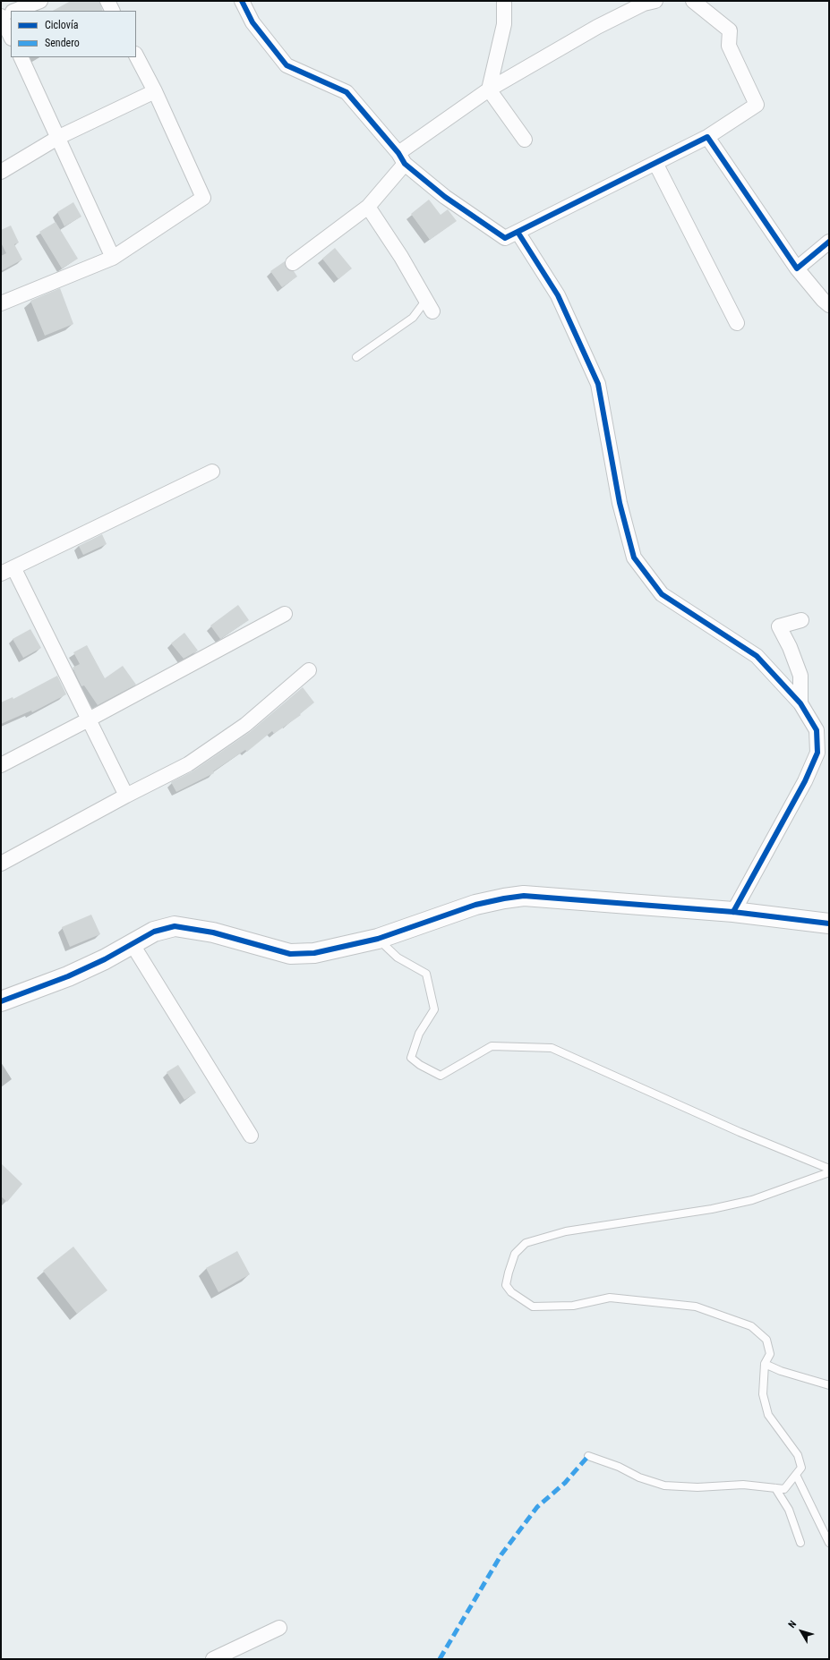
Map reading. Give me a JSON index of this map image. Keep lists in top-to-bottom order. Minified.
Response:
{"legend":["Ciclovía","Sendero"],"north":"top left"}
